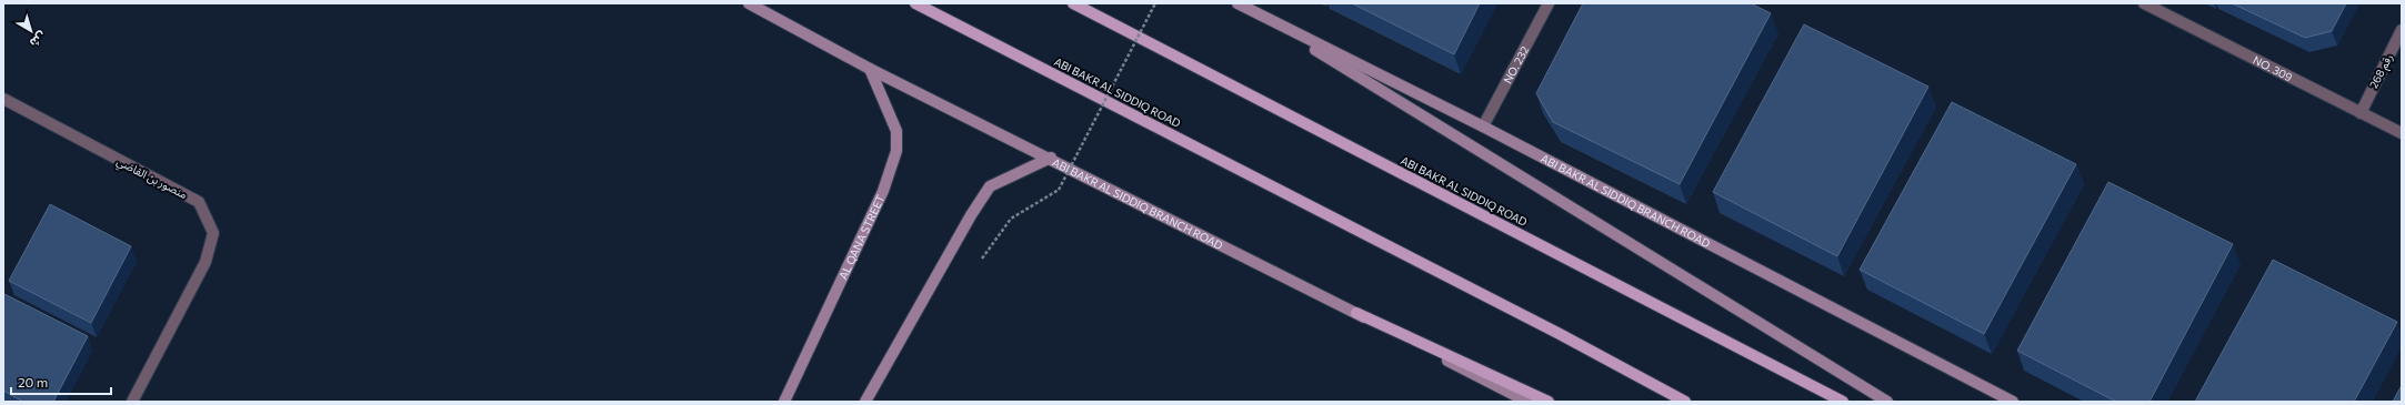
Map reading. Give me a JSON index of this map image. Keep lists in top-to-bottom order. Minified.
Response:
{"streets":{"main road":["ABI BAKR AL SIDDIQ ROAD","ABI BAKR AL SIDDIQ BRANCH ROAD","AL QANA STREET"],"street":["NO. 232","NO. 309","رقم 268","منصور بن القاضي"]},"crossings":[["NO. 232","ABI BAKR AL SIDDIQ BRANCH ROAD"],["NO. 309","رقم 268"],["ABI BAKR AL SIDDIQ BRANCH ROAD","AL QANA STREET"]],"scale_bar":"20 m","north":"bottom right"}
